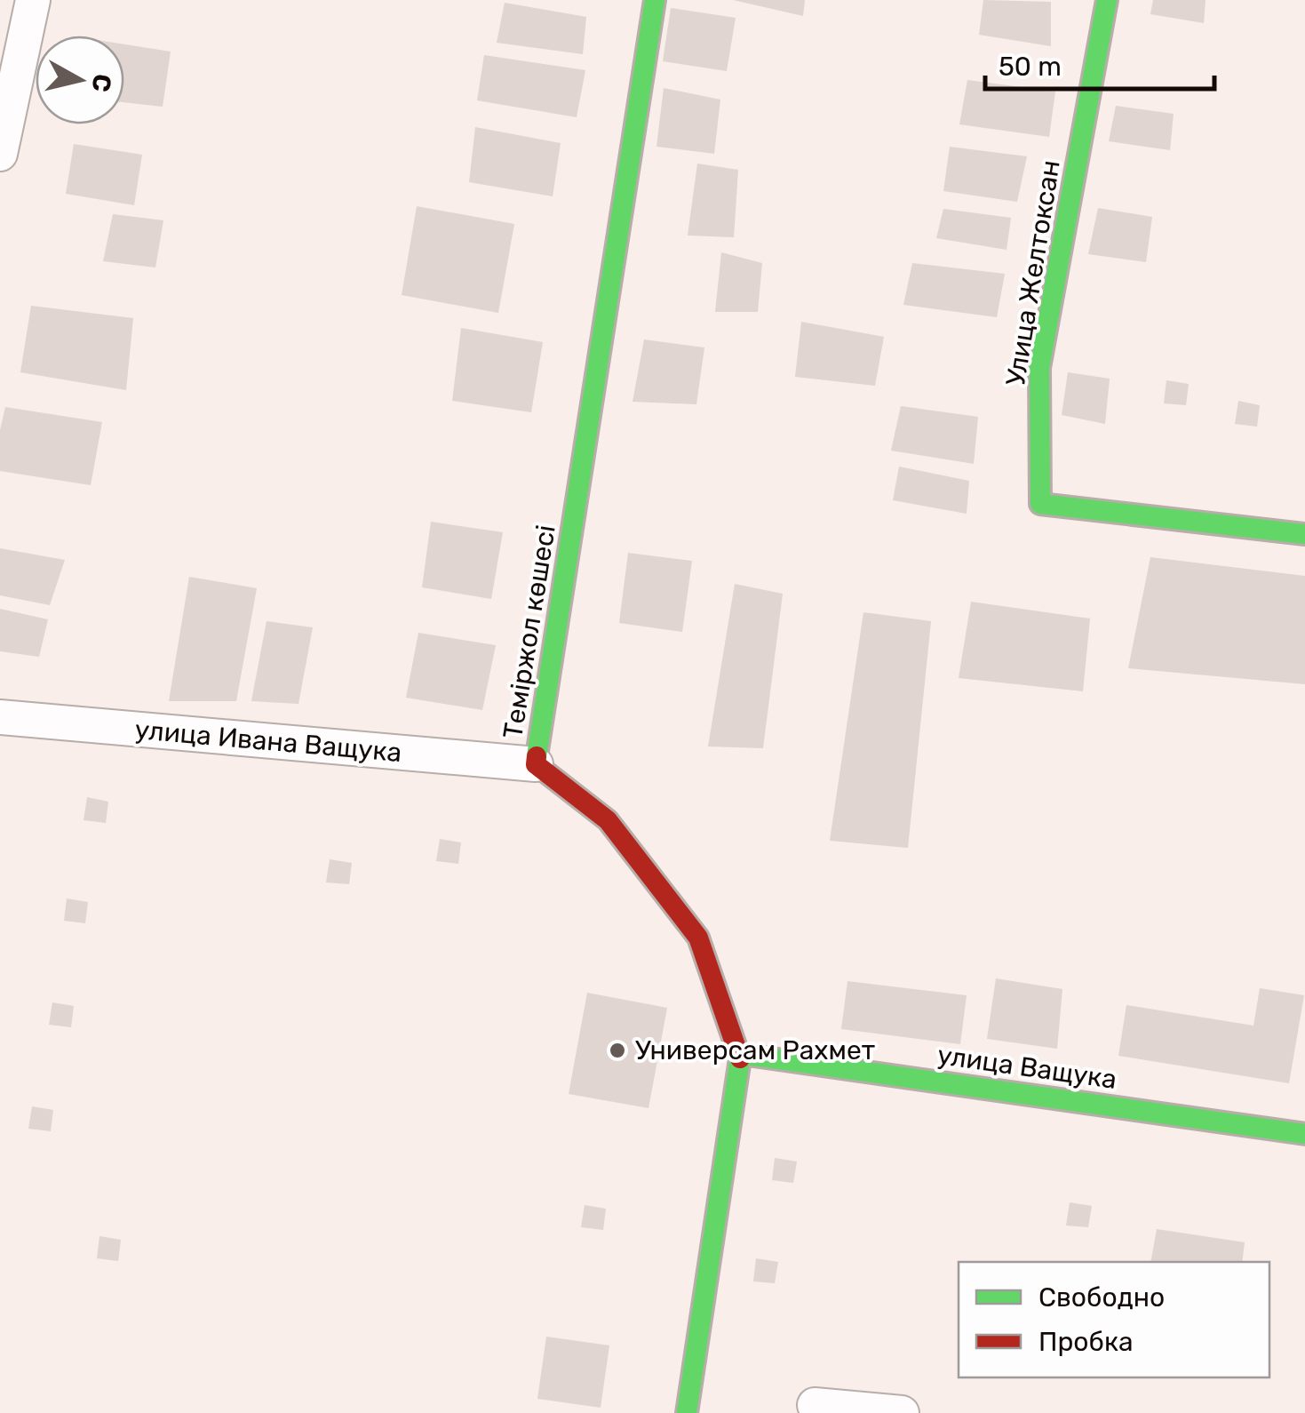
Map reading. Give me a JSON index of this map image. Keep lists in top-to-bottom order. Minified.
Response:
{"streets":{"street":["Улица Желтоксан","Теміржол көшесі","улица Ивана Ващука","улица Ващука"]},"crossings":[["Теміржол көшесі","улица Ивана Ващука"],["Теміржол көшесі","улица Ващука"]],"places":["Универсам Рахмет"],"legend":["Свободно","Пробка"],"scale_bar":"50 m","north":"right"}
